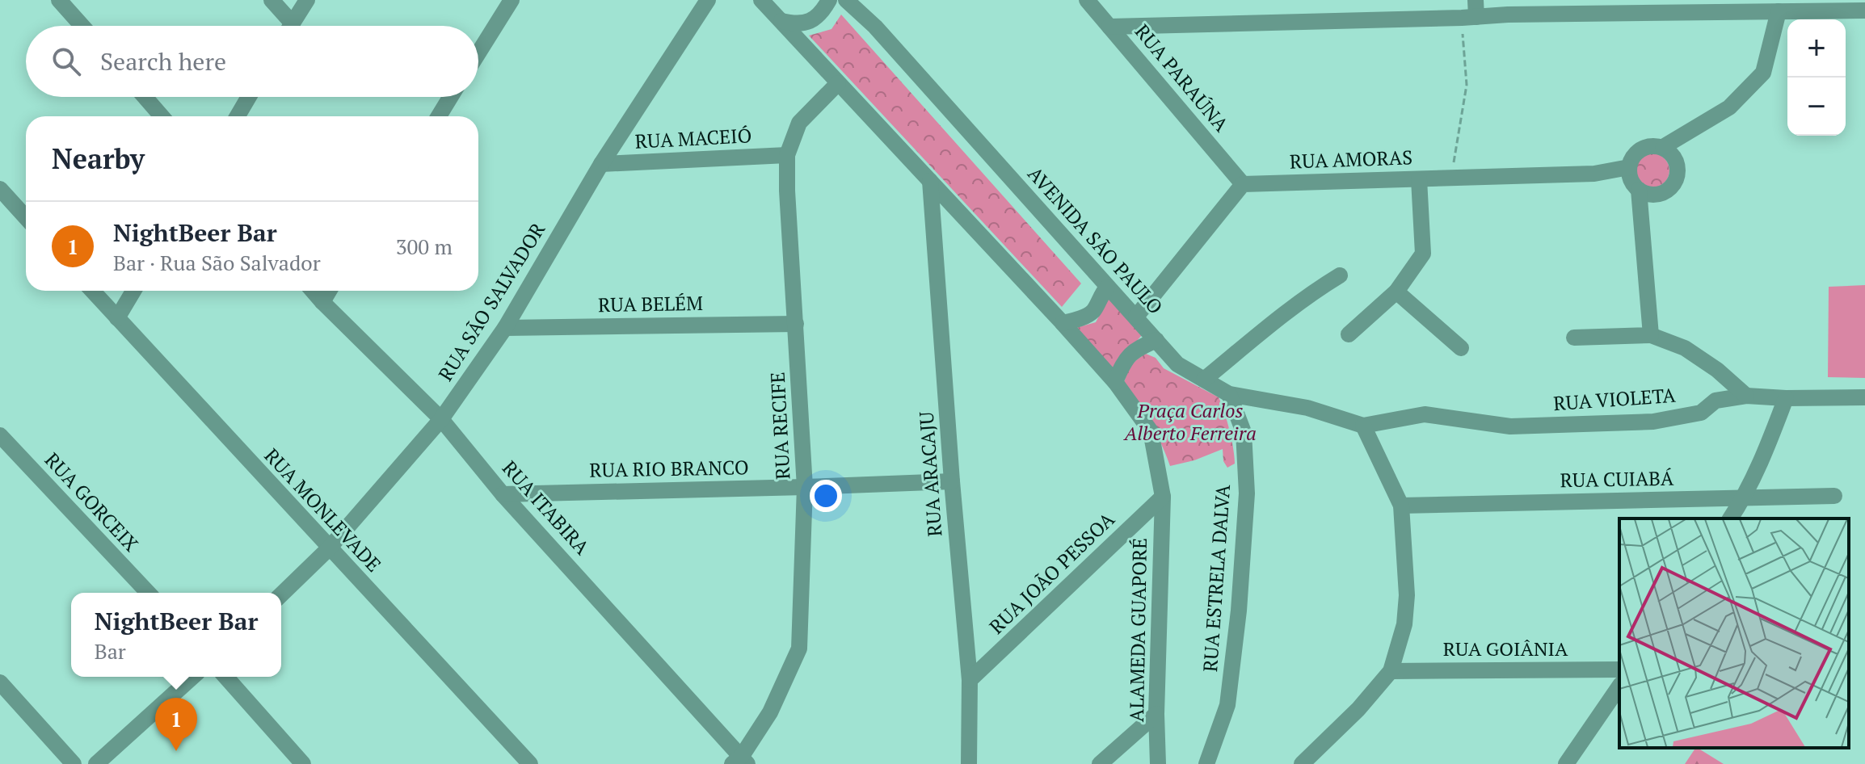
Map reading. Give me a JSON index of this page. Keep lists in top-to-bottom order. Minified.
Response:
{"streets":{"street":["RUA PARAÚNA","RUA MACEIÓ","RUA AMORAS","AVENIDA SÃO PAULO","RUA SÃO SALVADOR","RUA BELÉM","RUA VIOLETA","RUA RECIFE","RUA RIO BRANCO","RUA ARACAJU","RUA CUIABÁ","RUA GORCEIX","RUA ITABIRA","RUA MONLEVADE","RUA JOÃO PESSOA","RUA ESTRELA DALVA","ALAMEDA GUAPORÉ","RUA GOIÂNIA"]},"crossings":[["RUA PARAÚNA","RUA AMORAS"],["RUA MACEIÓ","RUA SÃO SALVADOR"],["RUA MACEIÓ","RUA RECIFE"],["AVENIDA SÃO PAULO","RUA VIOLETA"],["AVENIDA SÃO PAULO","RUA ESTRELA DALVA"],["RUA SÃO SALVADOR","RUA BELÉM"],["RUA SÃO SALVADOR","RUA ITABIRA"],["RUA SÃO SALVADOR","RUA MONLEVADE"],["RUA BELÉM","RUA RECIFE"],["RUA RECIFE","RUA RIO BRANCO"],["RUA RECIFE","RUA ITABIRA"],["RUA RIO BRANCO","RUA ARACAJU"],["RUA RIO BRANCO","RUA ITABIRA"],["RUA ARACAJU","RUA JOÃO PESSOA"],["RUA JOÃO PESSOA","ALAMEDA GUAPORÉ"]],"parks":["Praça Carlos Alberto Ferreira"],"page":{"map_buttons":["+","−"],"search":"Search here","heading":"Nearby","list":[{"mark":"1","name":"NightBeer Bar","note":"Bar · Rua São Salvador","value":"300 m"}],"popup":["NightBeer Bar","Bar"],"pins":"1"}}
